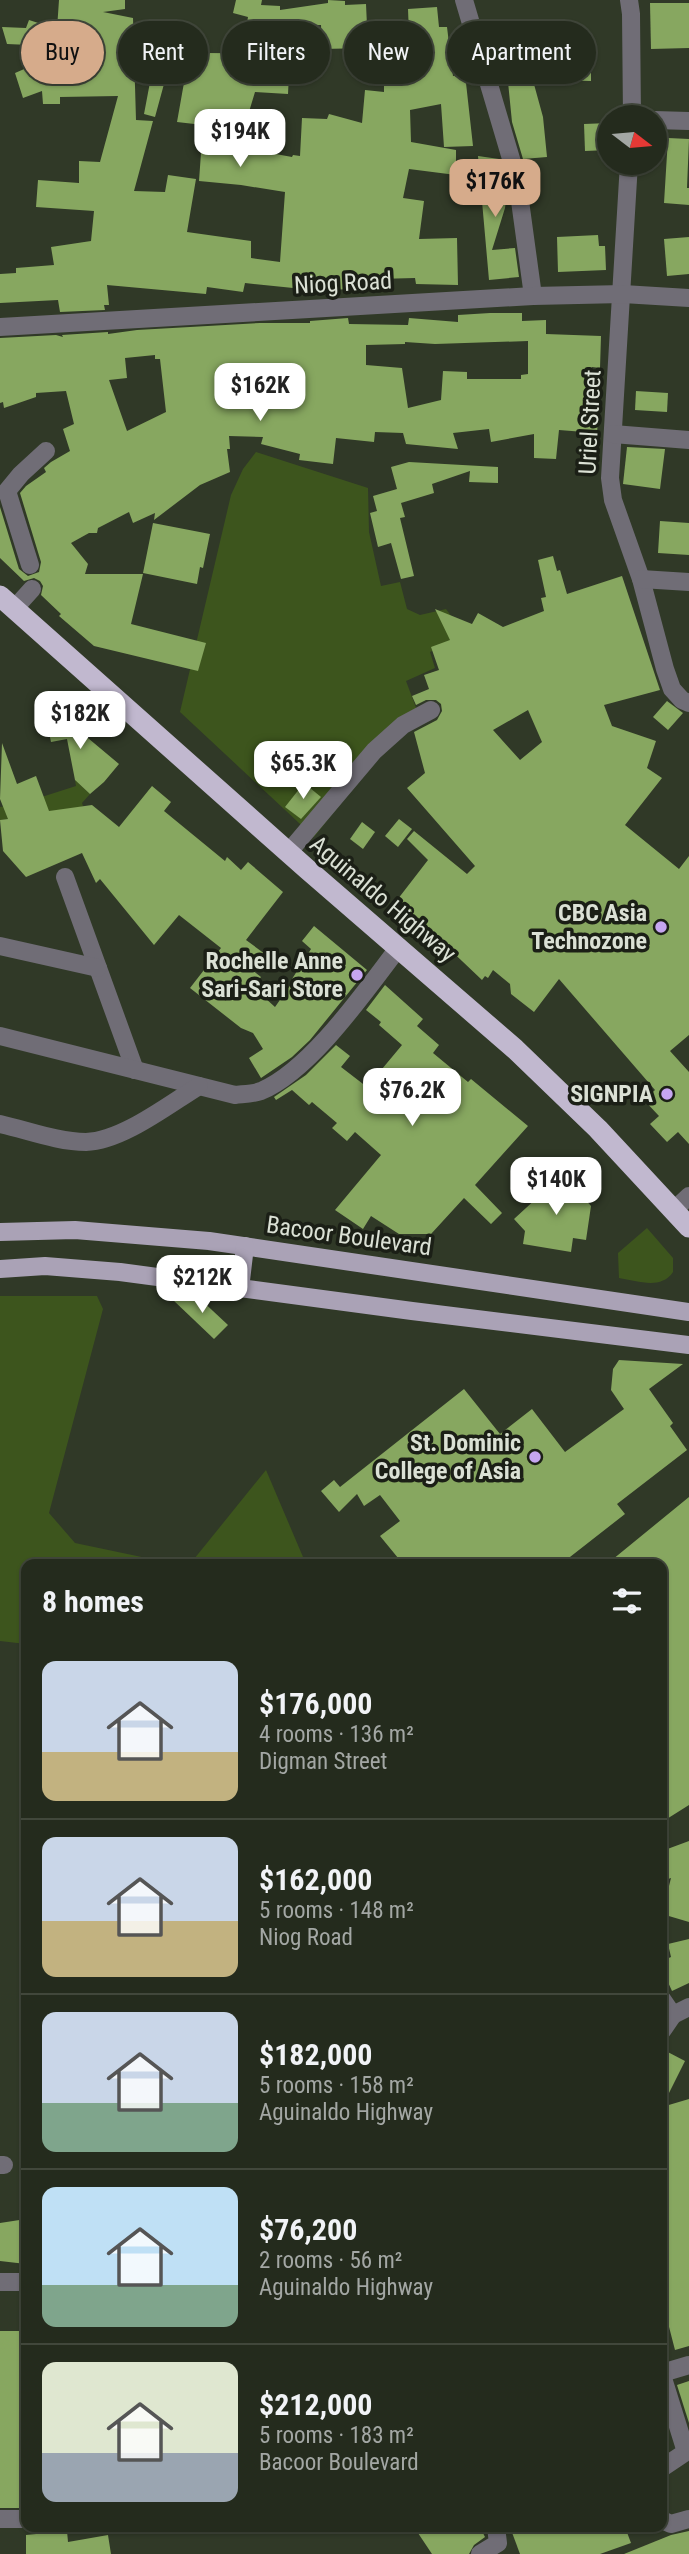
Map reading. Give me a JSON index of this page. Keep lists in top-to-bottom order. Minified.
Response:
{"streets":{"highway":["Aguinaldo Highway"],"main road":["Bacoor Boulevard"],"street":["Niog Road","Uriel Street"]},"crossings":[["Niog Road","Uriel Street"]],"places":["CBC Asia Technozone","Rochelle Anne Sari-Sari Store","SIGNPIA","St. Dominic College of Asia"],"north":"right","page":{"chip":["Buy","Rent","Filters","New","Apartment"],"price":["$194K","$176K","$162K","$182K","$65.3K","$76.2K","$140K","$212K"],"heading":"8 homes","list":[{"name":"$176,000","note":"4 rooms · 136 m² · Digman Street"},{"name":"$162,000","note":"5 rooms · 148 m² · Niog Road"},{"name":"$182,000","note":"5 rooms · 158 m² · Aguinaldo Highway"},{"name":"$76,200","note":"2 rooms · 56 m² · Aguinaldo Highway"},{"name":"$212,000","note":"5 rooms · 183 m² · Bacoor Boulevard"}]}}
